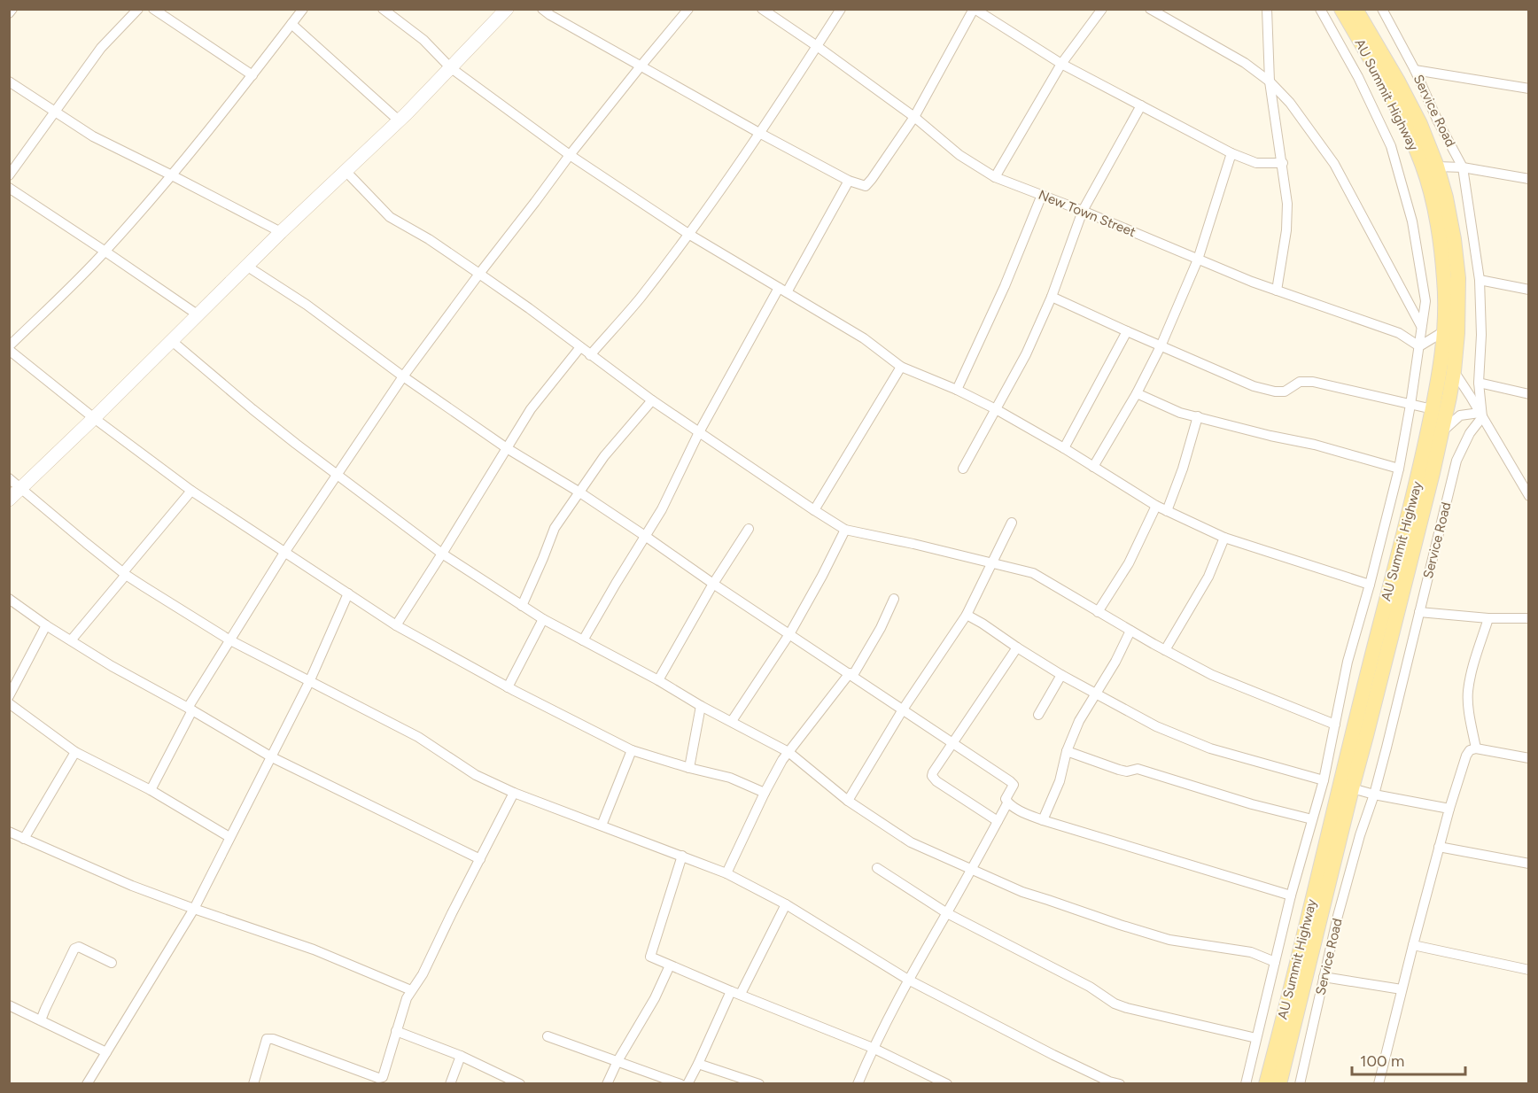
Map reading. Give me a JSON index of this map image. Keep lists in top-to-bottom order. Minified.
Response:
{"streets":{"main road":["AU Summit Highway"],"street":["Service Road","New Town Street"]},"scale_bar":"100 m"}
